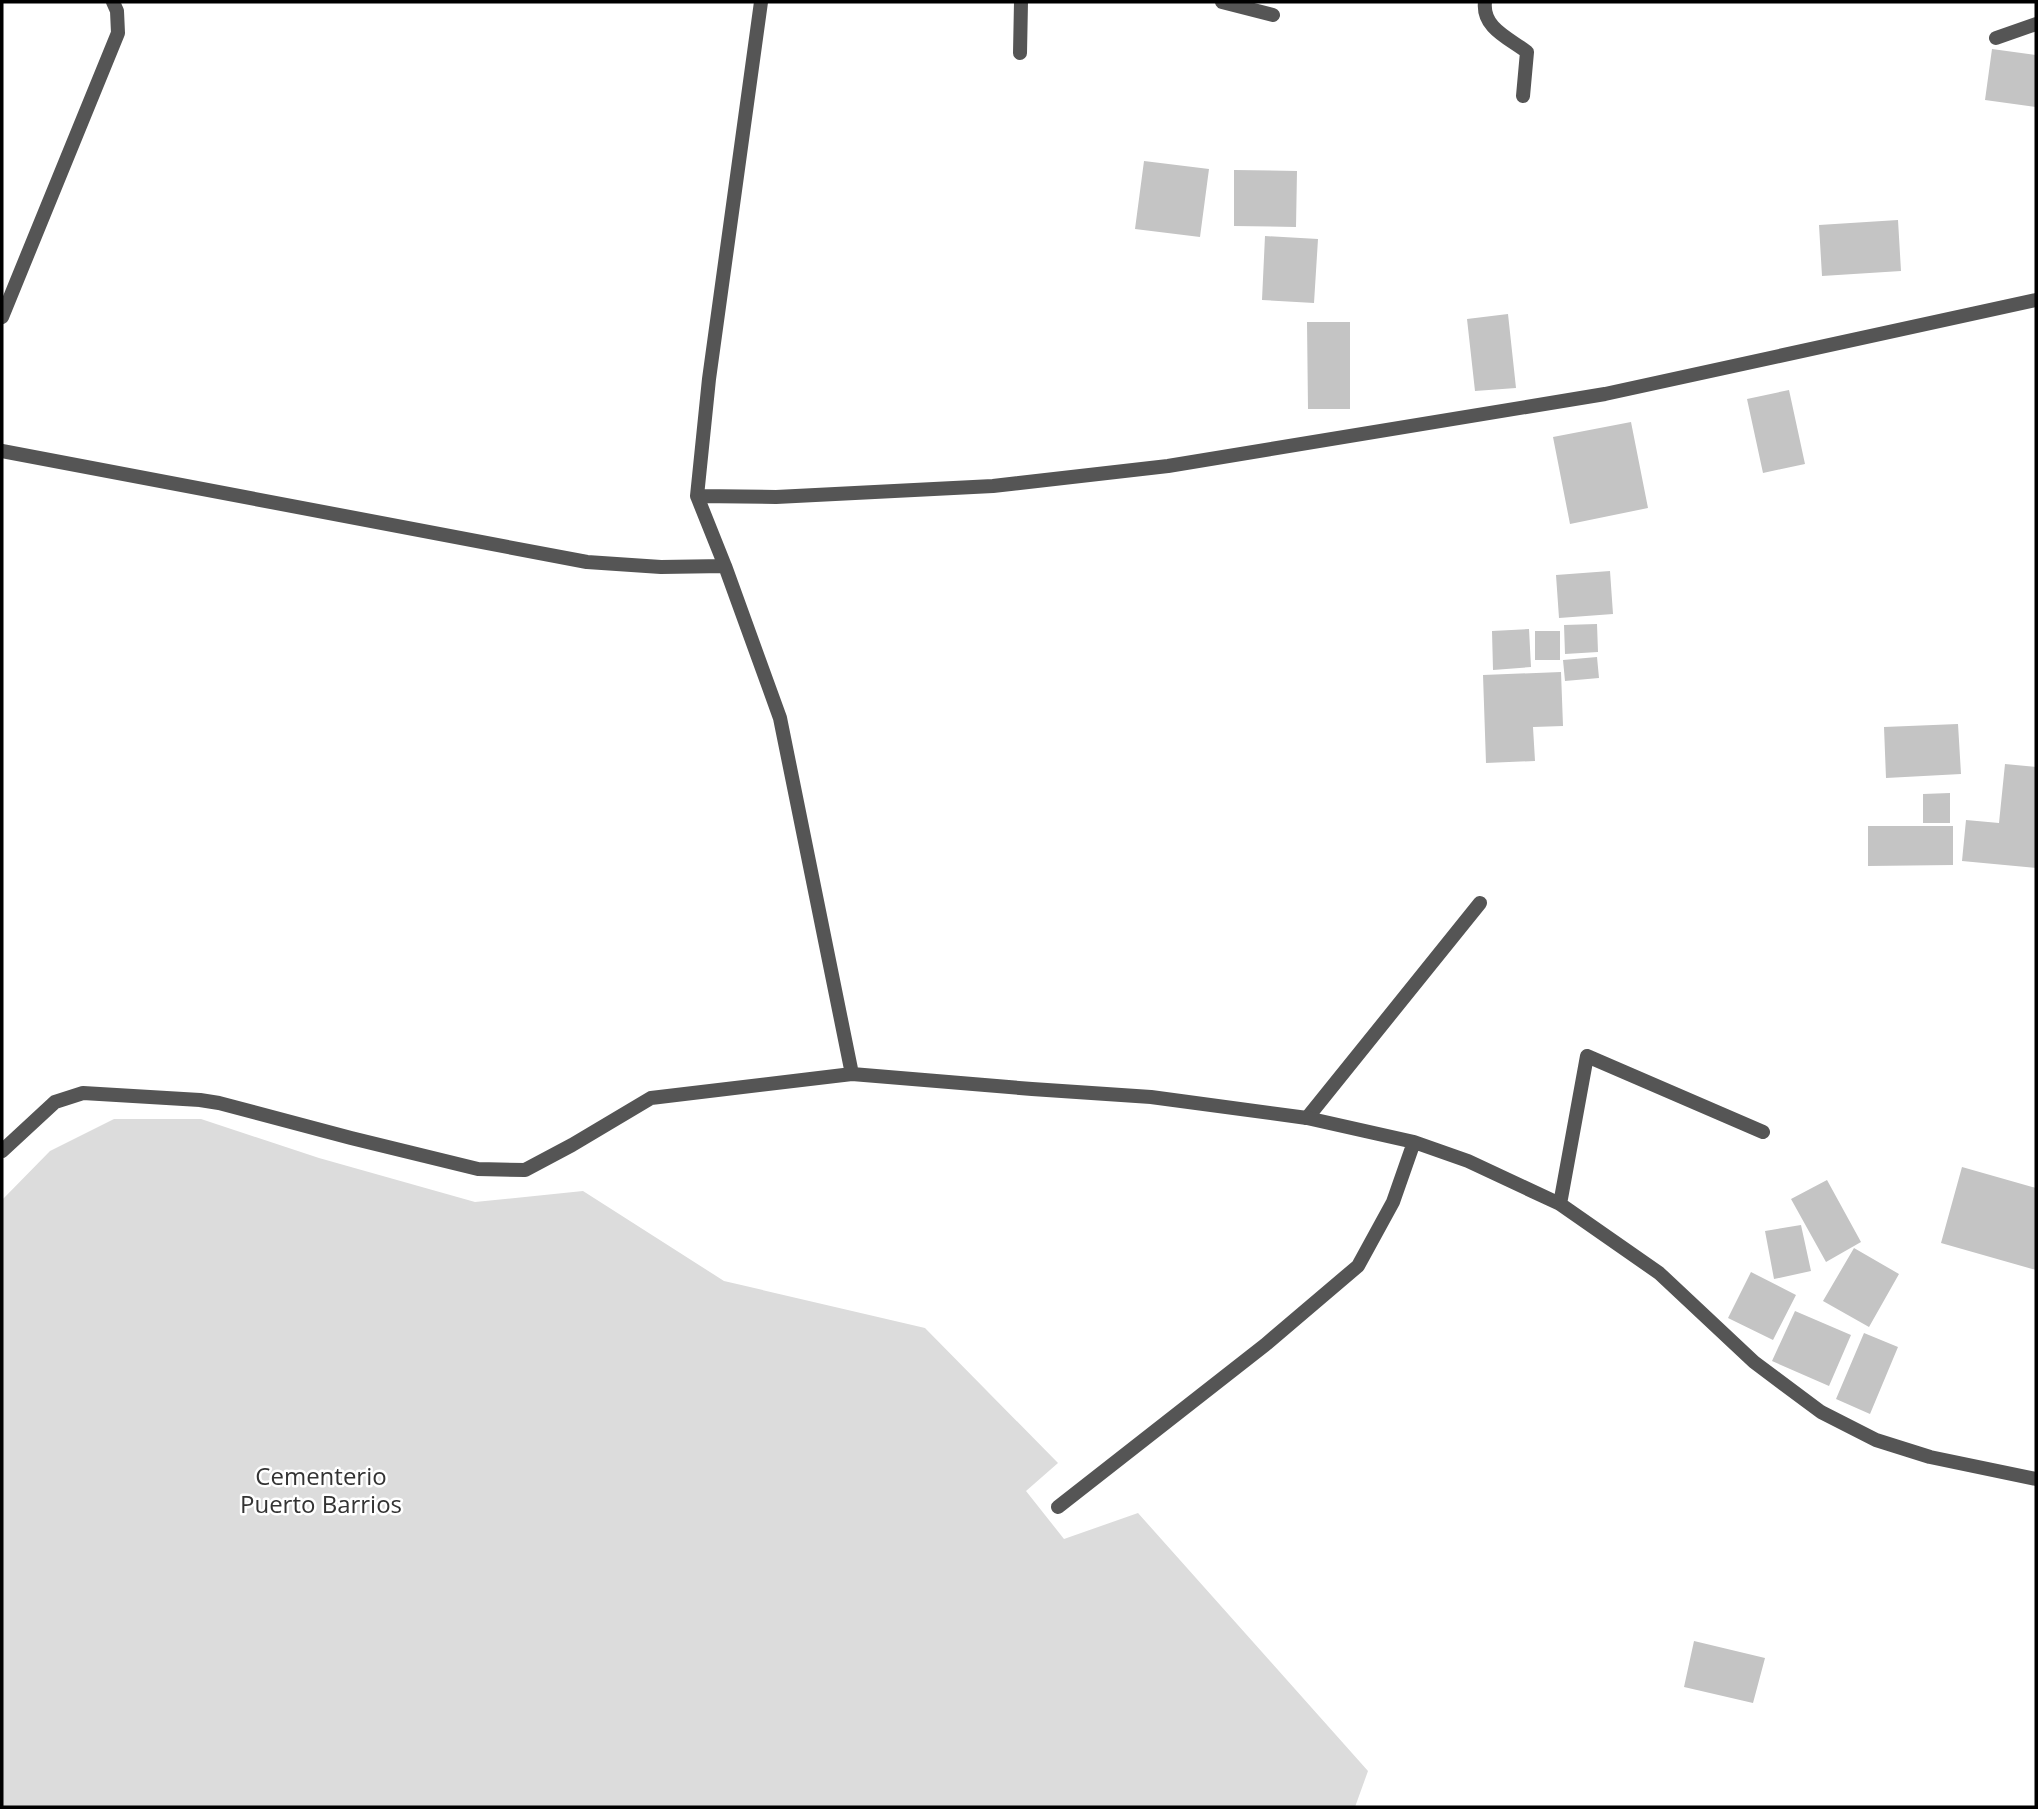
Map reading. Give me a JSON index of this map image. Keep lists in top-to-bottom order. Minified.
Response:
{"parks":["Cementerio Puerto Barrios"]}
